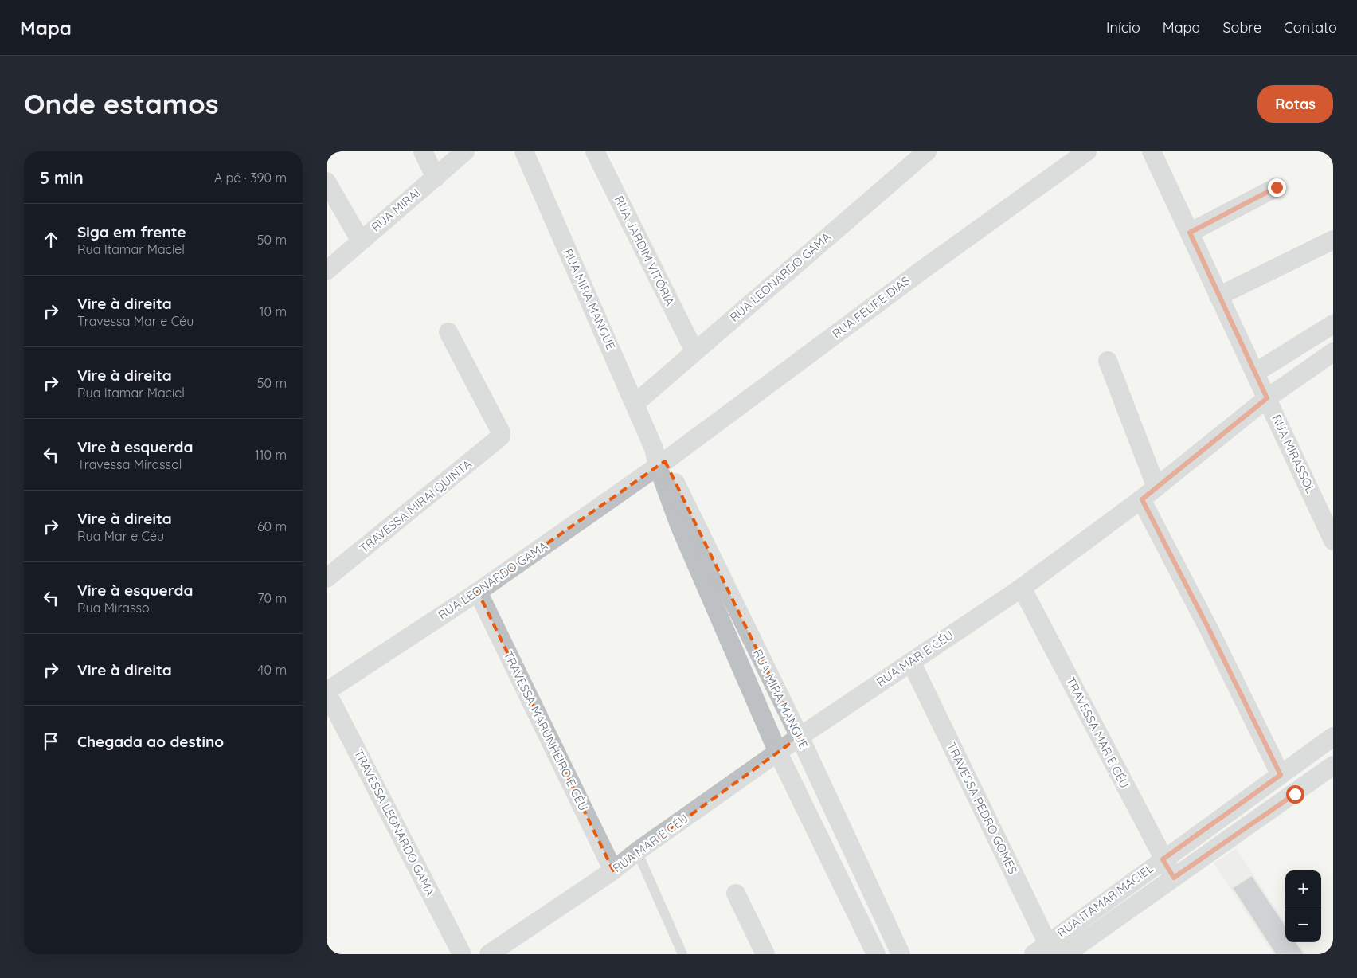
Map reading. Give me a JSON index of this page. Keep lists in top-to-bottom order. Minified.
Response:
{"streets":{"street":["RUA MIRAI","RUA JARDIM VITÓRIA","RUA LEONARDO GAMA","RUA MIRA MANGUE","RUA FELIPE DIAS","RUA MIRASSOL","TRAVESSA MIRAI QUINTA","RUA MAR E CÉU","TRAVESSA MARUNHEIRO E CÉU","TRAVESSA MAR E CÉU","TRAVESSA PEDRO GOMES","TRAVESSA LEONARDO GAMA","RUA ITAMAR MACIEL"]},"crossings":[["RUA JARDIM VITÓRIA","RUA LEONARDO GAMA"],["RUA LEONARDO GAMA","RUA MIRA MANGUE"],["RUA LEONARDO GAMA","RUA FELIPE DIAS"],["RUA LEONARDO GAMA","TRAVESSA MARUNHEIRO E CÉU"],["RUA LEONARDO GAMA","TRAVESSA LEONARDO GAMA"],["RUA MIRA MANGUE","RUA FELIPE DIAS"],["RUA MIRA MANGUE","RUA MAR E CÉU"],["RUA MIRASSOL","RUA MAR E CÉU"],["RUA MAR E CÉU","TRAVESSA MARUNHEIRO E CÉU"],["RUA MAR E CÉU","TRAVESSA MAR E CÉU"],["RUA MAR E CÉU","TRAVESSA PEDRO GOMES"],["TRAVESSA MAR E CÉU","RUA ITAMAR MACIEL"],["TRAVESSA PEDRO GOMES","RUA ITAMAR MACIEL"]],"page":{"header":"Mapa","nav":["Início","Mapa","Sobre","Contato"],"buttons":"Rotas","title":"Onde estamos","heading":["5 min","A pé · 390 m"],"list":[["Siga em frente","Rua Itamar Maciel","50 m"],["Vire à direita","Travessa Mar e Céu","10 m"],["Vire à direita","Rua Itamar Maciel","50 m"],["Vire à esquerda","Travessa Mirassol","110 m"],["Vire à direita","Rua Mar e Céu","60 m"],["Vire à esquerda","Rua Mirassol","70 m"],["Vire à direita","40 m"],"Chegada ao destino"],"map_buttons":["+","−"]}}
